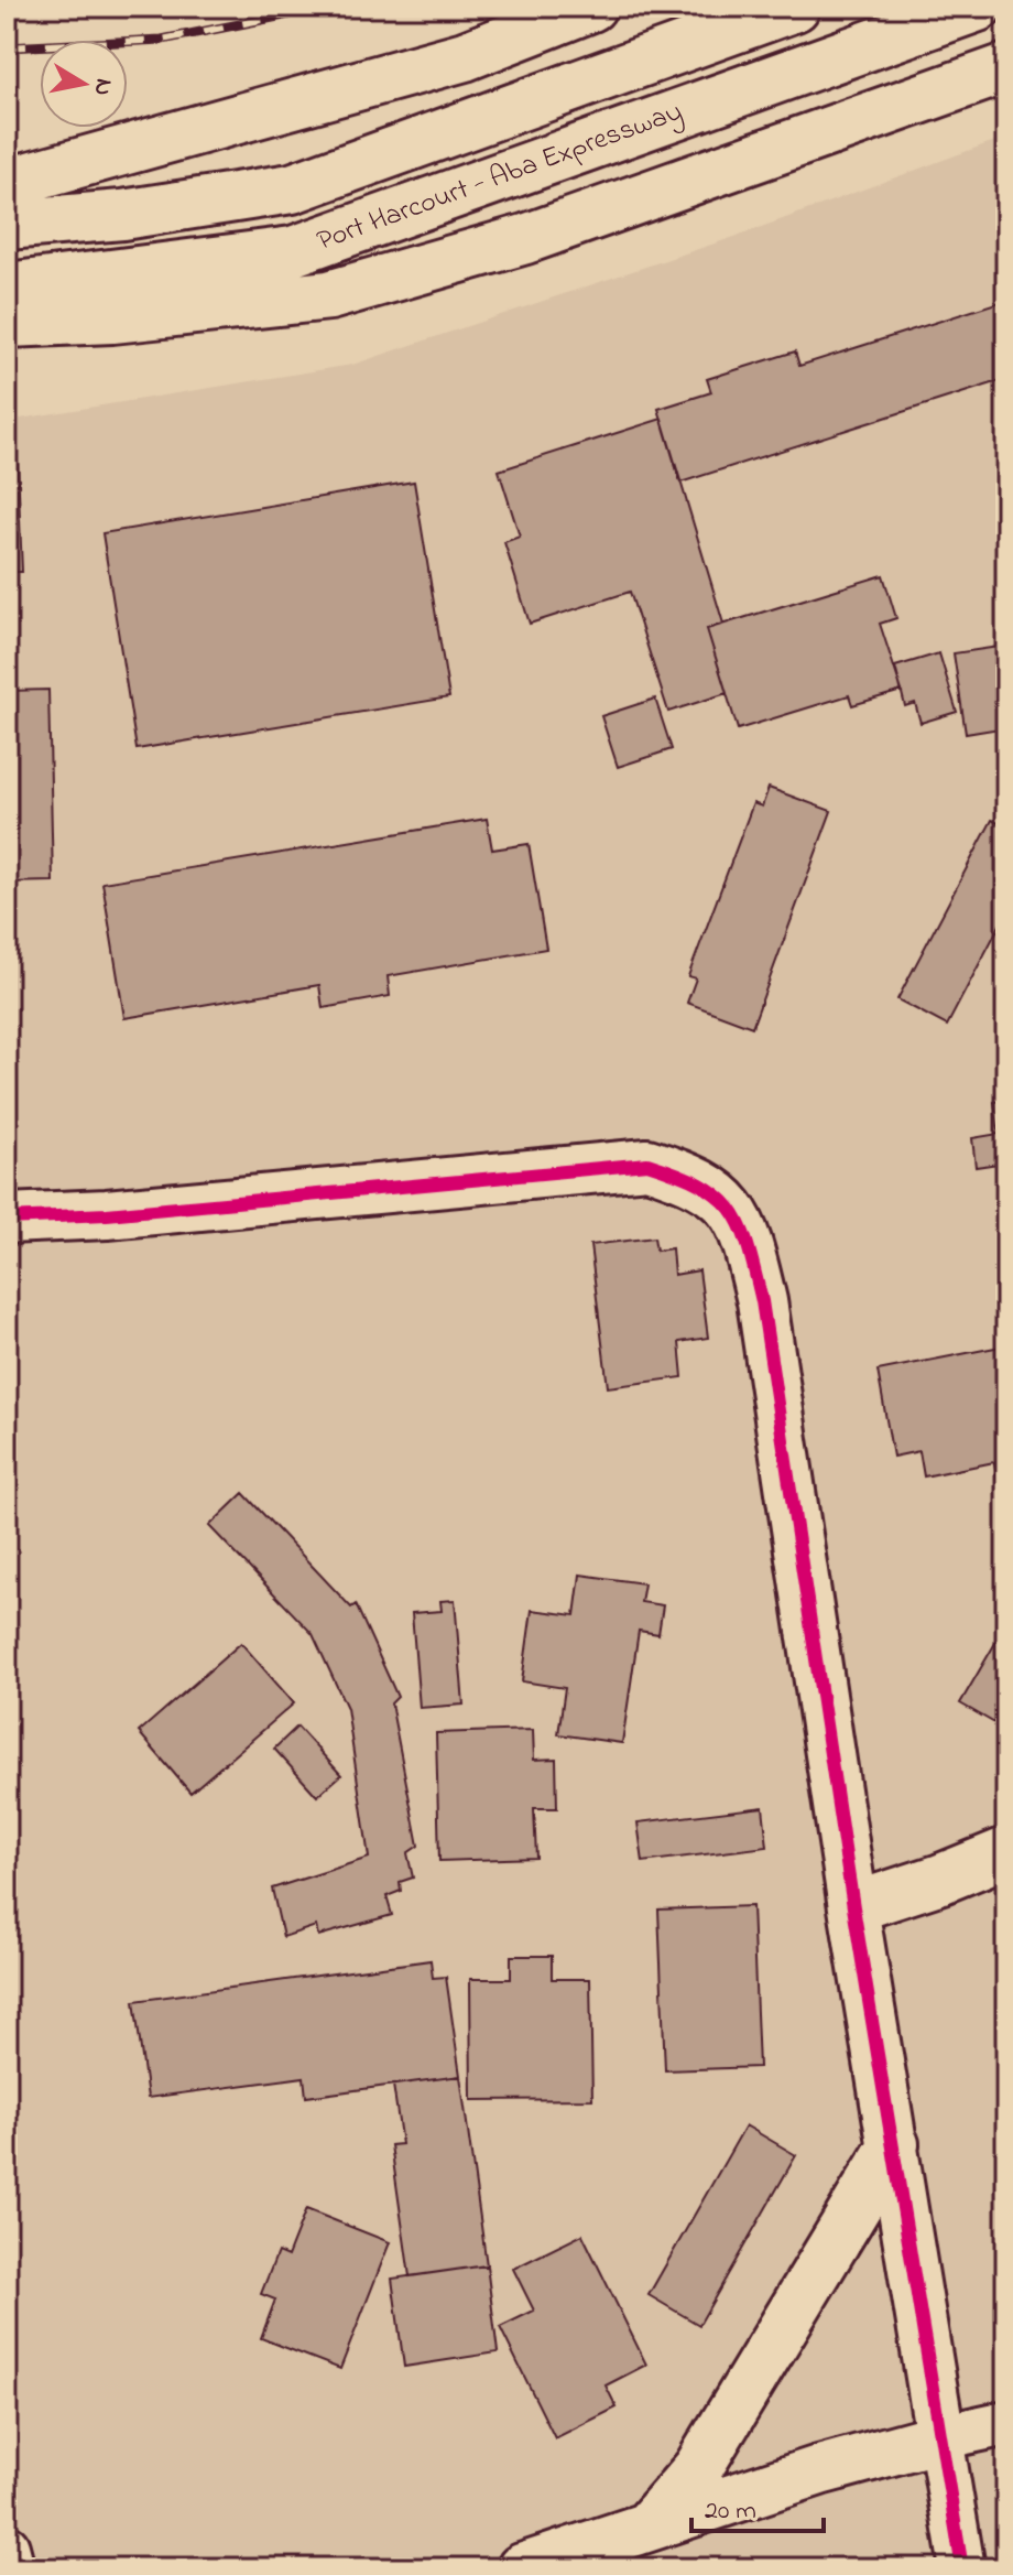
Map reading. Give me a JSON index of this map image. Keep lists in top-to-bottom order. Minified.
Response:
{"streets":{"main road":["Port Harcourt - Aba Expressway"]},"scale_bar":"20 m","north":"right"}
